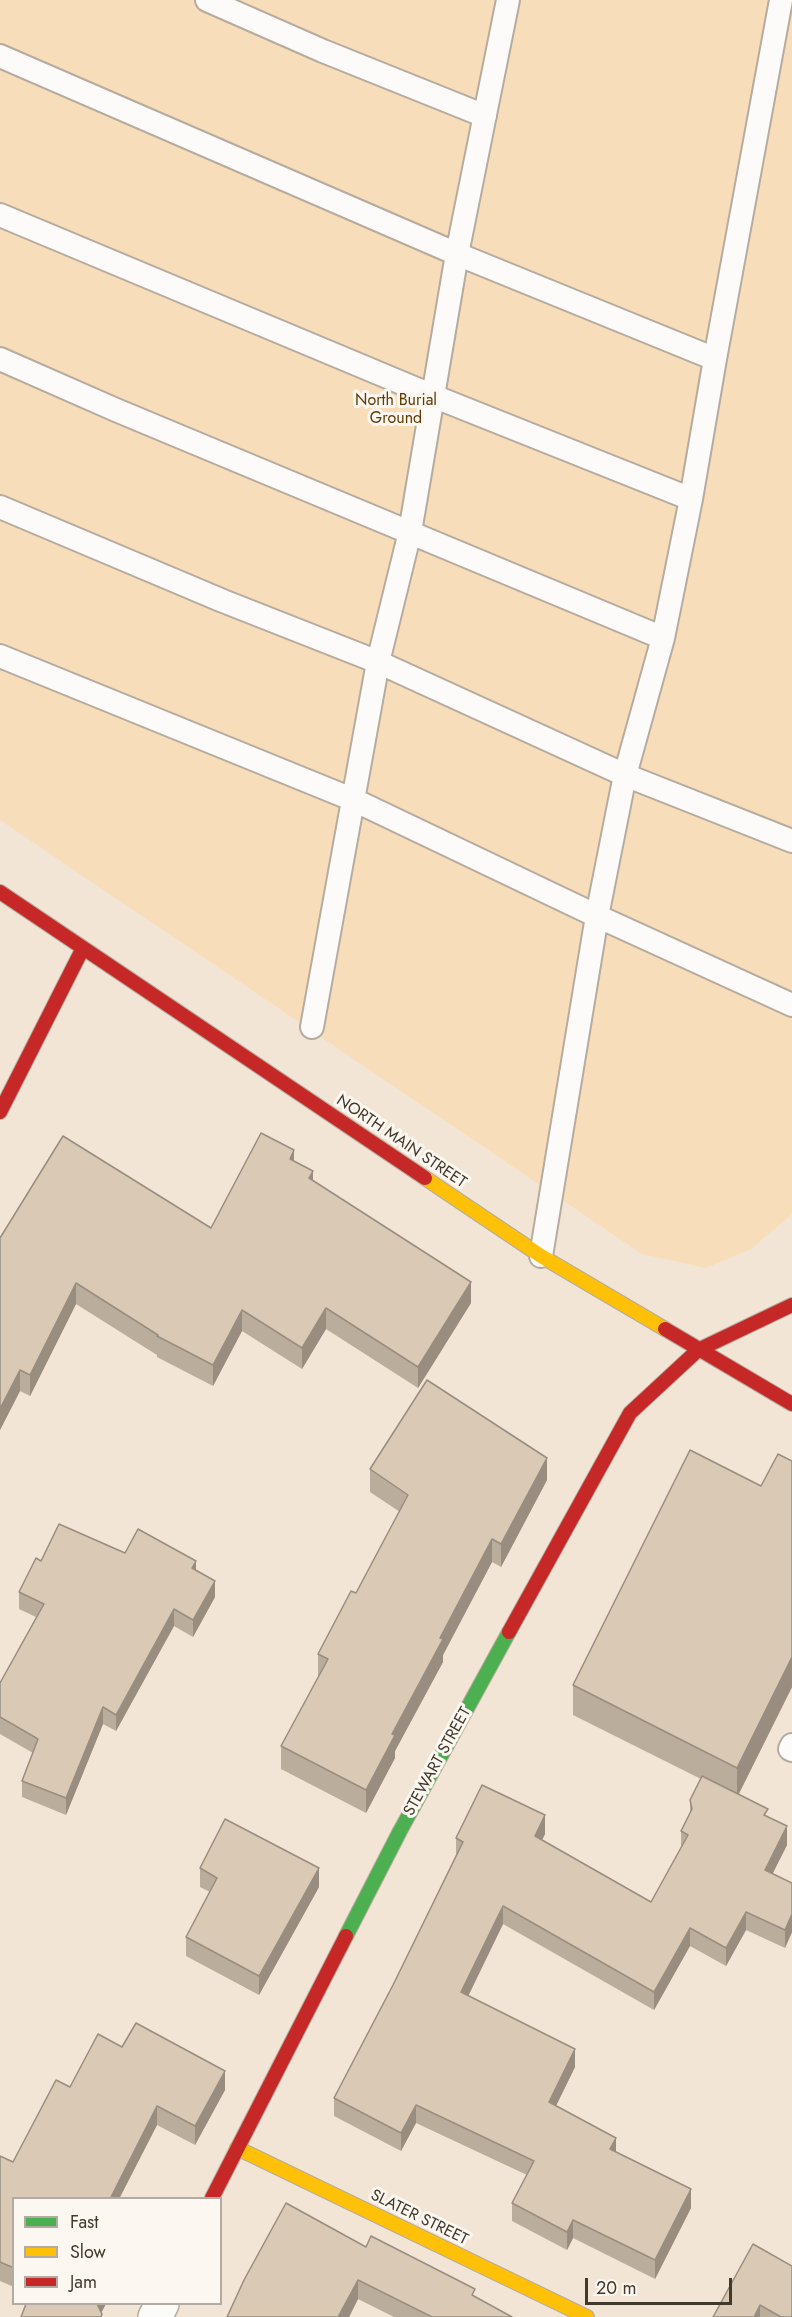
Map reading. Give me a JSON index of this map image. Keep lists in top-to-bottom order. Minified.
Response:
{"streets":{"street":["NORTH MAIN STREET","STEWART STREET","SLATER STREET"]},"crossings":[["NORTH MAIN STREET","STEWART STREET"],["STEWART STREET","SLATER STREET"]],"parks":["North Burial Ground"],"legend":["Fast","Slow","Jam"],"scale_bar":"20 m"}
